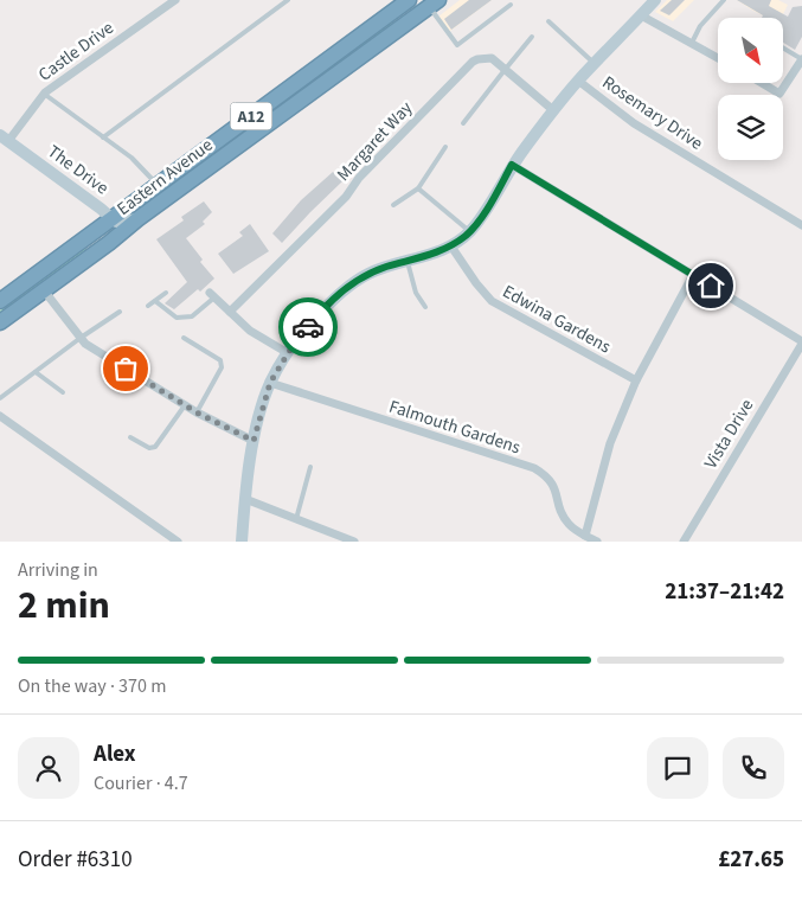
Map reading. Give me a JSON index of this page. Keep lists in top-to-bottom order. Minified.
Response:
{"streets":{"highway":["A12","Eastern Avenue"],"street":["Castle Drive","Rosemary Drive","Margaret Way","The Drive","Edwina Gardens","Falmouth Gardens","Vista Drive"]},"crossings":[["Castle Drive","The Drive"],["The Drive","Eastern Avenue"]],"north":"bottom right","page":{"heading":["2 min","Arriving in","21:37–21:42"],"panel":["Alex","Courier · 4.7","Order #6310","£27.65"],"bar":"On the way · 370 m"}}
